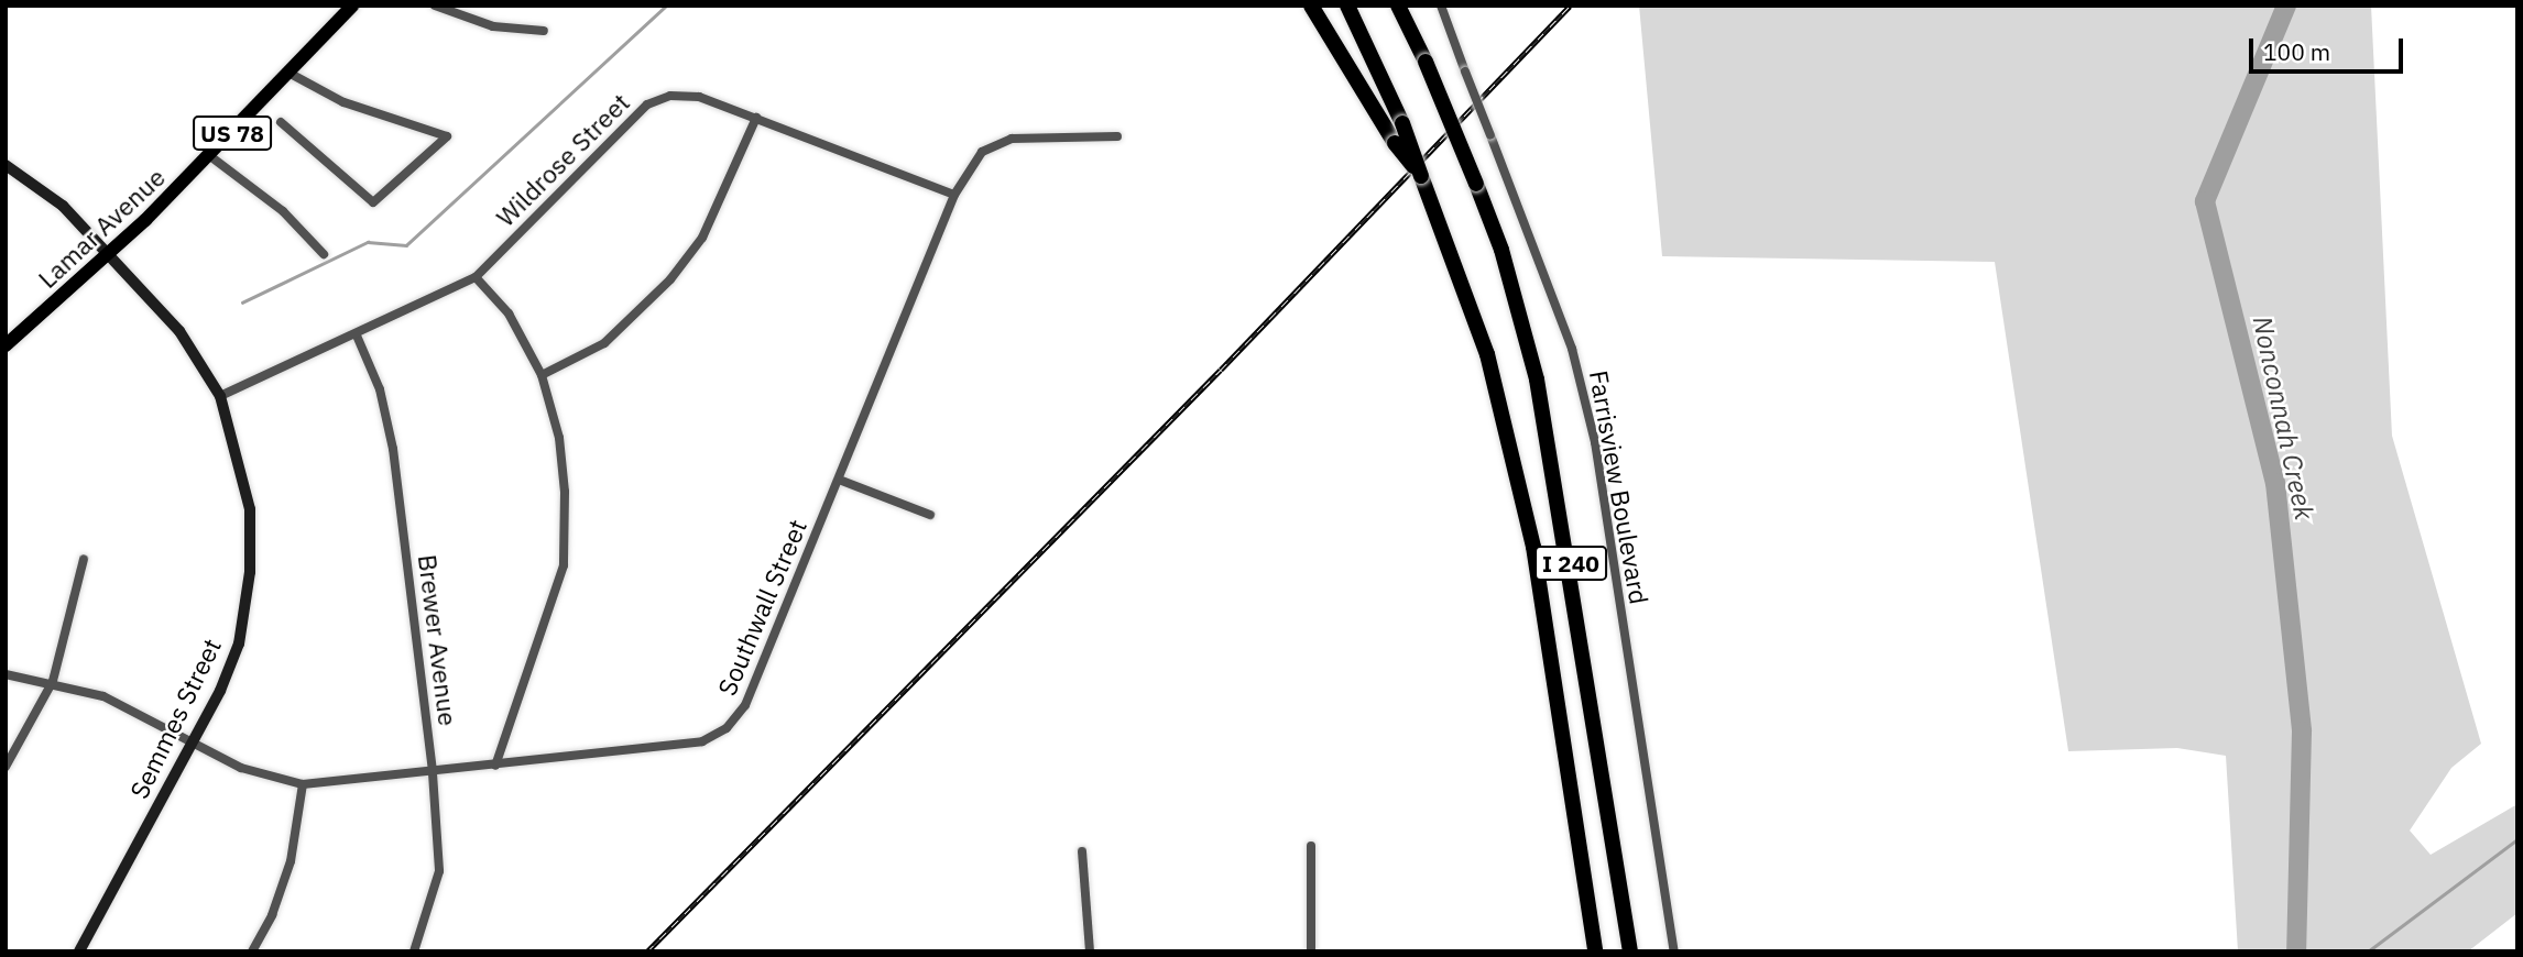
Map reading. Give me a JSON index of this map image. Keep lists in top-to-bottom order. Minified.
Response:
{"streets":{"highway":["I 240"],"main road":["US 78","Lamar Avenue","Semmes Street"],"street":["Wildrose Street","Farrisview Boulevard","Southwall Street","Brewer Avenue"]},"crossings":[["Wildrose Street","Southwall Street"],["Wildrose Street","Brewer Avenue"],["Wildrose Street","Semmes Street"],["Lamar Avenue","Semmes Street"],["Southwall Street","Brewer Avenue"],["Southwall Street","Semmes Street"]],"water":["Nonconnah Creek"],"scale_bar":"100 m"}
